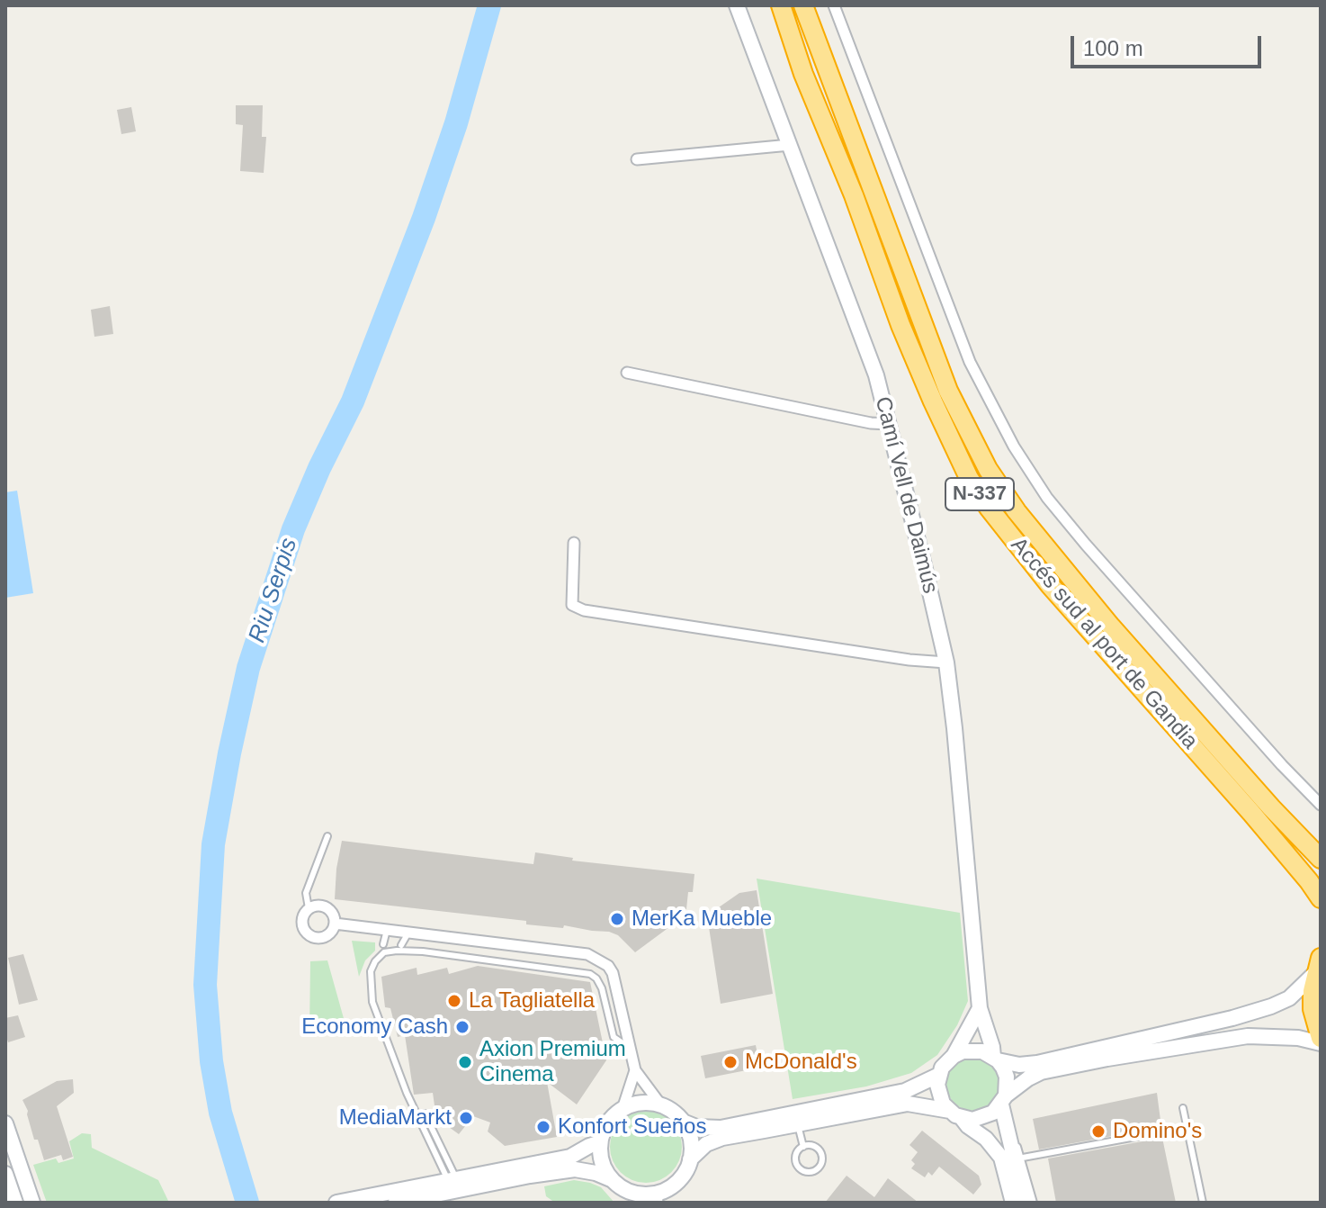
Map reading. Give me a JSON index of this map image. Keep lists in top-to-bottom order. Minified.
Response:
{"streets":{"highway":["N-337","Accés sud al port de Gandia"],"main road":["Camí Vell de Daimús"]},"water":["Riu Serpis"],"places":["MerKa Mueble","La Tagliatella","Economy Cash","Axion Premium Cinema","McDonald's","MediaMarkt","Konfort Sueños","Domino's"],"scale_bar":"100 m"}
